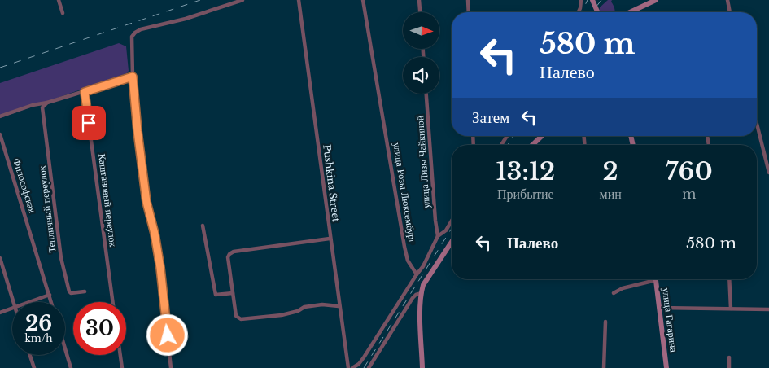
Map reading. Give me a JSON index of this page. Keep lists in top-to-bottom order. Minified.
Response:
{"streets":{"main road":["улица Гагарина"],"street":["улица Лизы Чайкиной","Pushkina Street","Философская","улица Розы Люксембург","Каштановый переулок","Тепличный переулок"]},"north":"right","page":{"turn":["580 m","Налево"],"then":"Затем","eta":["13:12","Прибытие","2","мин","760","m"],"list":[{"name":"Налево","value":"580 m"}],"speed":"26 km/h","limit":"30"}}
